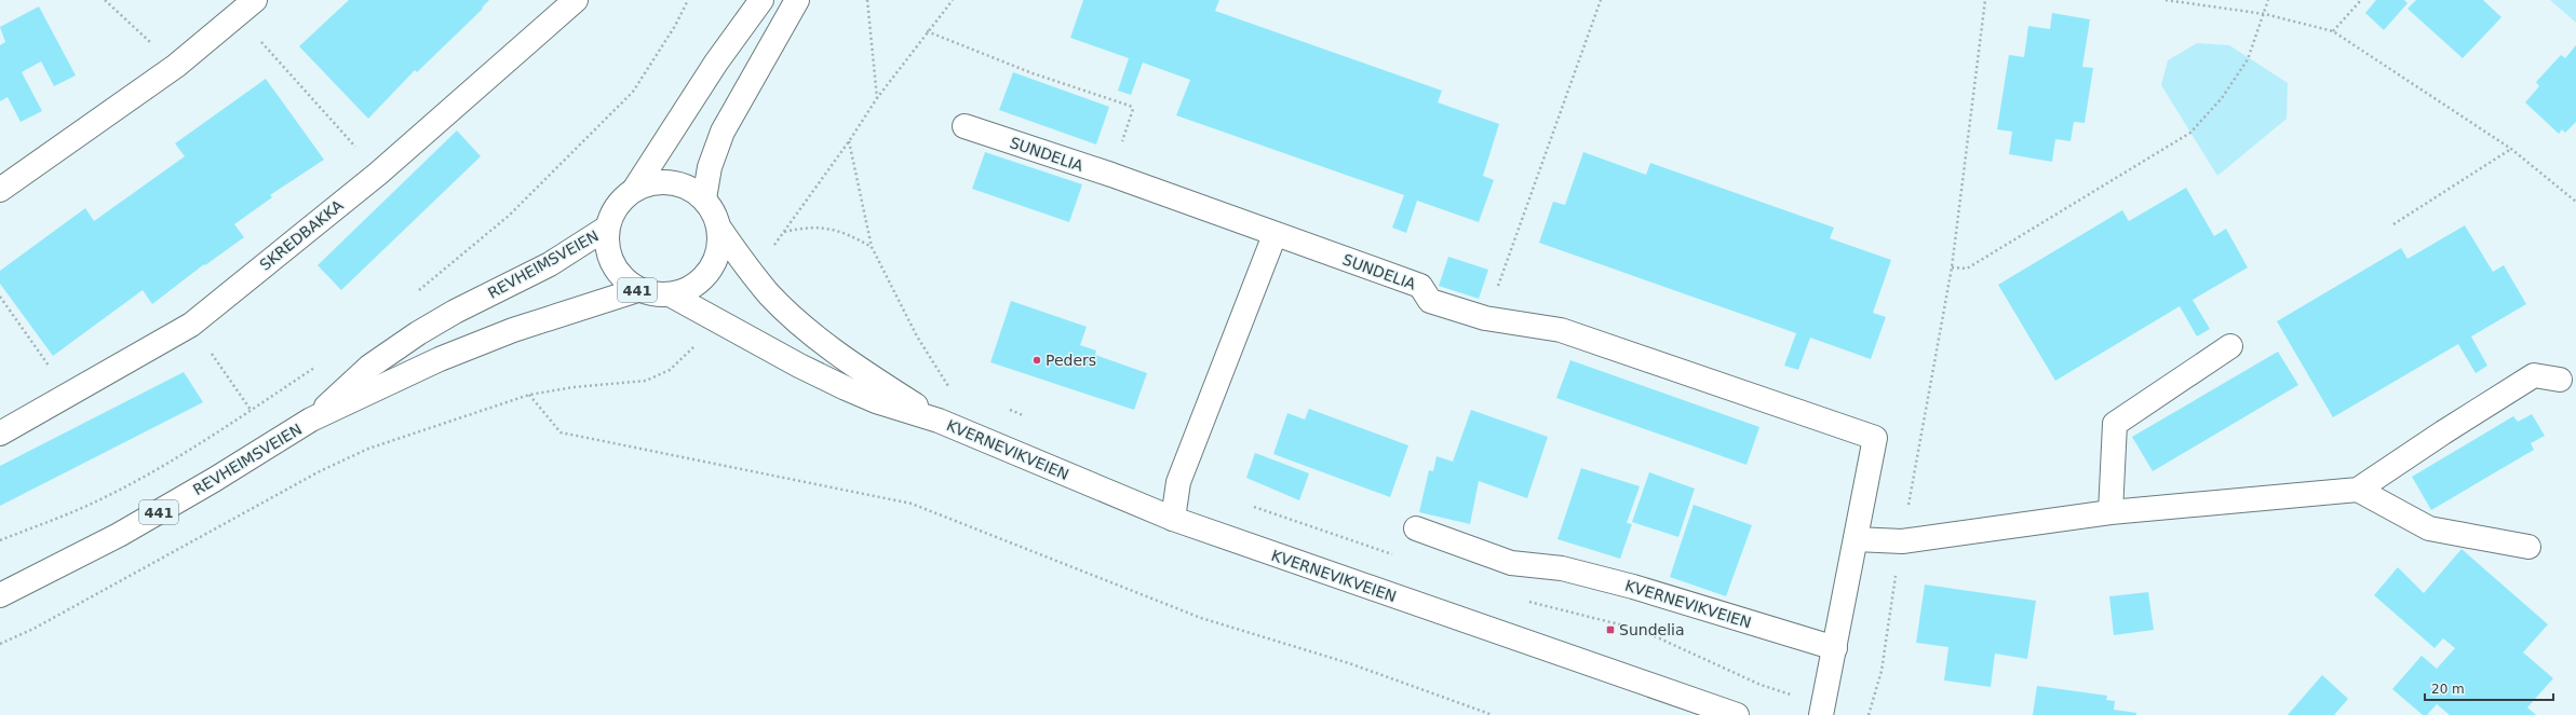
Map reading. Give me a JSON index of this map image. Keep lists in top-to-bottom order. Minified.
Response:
{"streets":{"main road":["SUNDELIA","SKREDBAKKA","REVHEIMSVEIEN","441","KVERNEVIKVEIEN"]},"crossings":[["SUNDELIA","KVERNEVIKVEIEN"],["REVHEIMSVEIEN","441"],["REVHEIMSVEIEN","KVERNEVIKVEIEN"],["441","KVERNEVIKVEIEN"]],"places":{"other":["Peders"],"transit":["Sundelia"]},"scale_bar":"20 m"}
